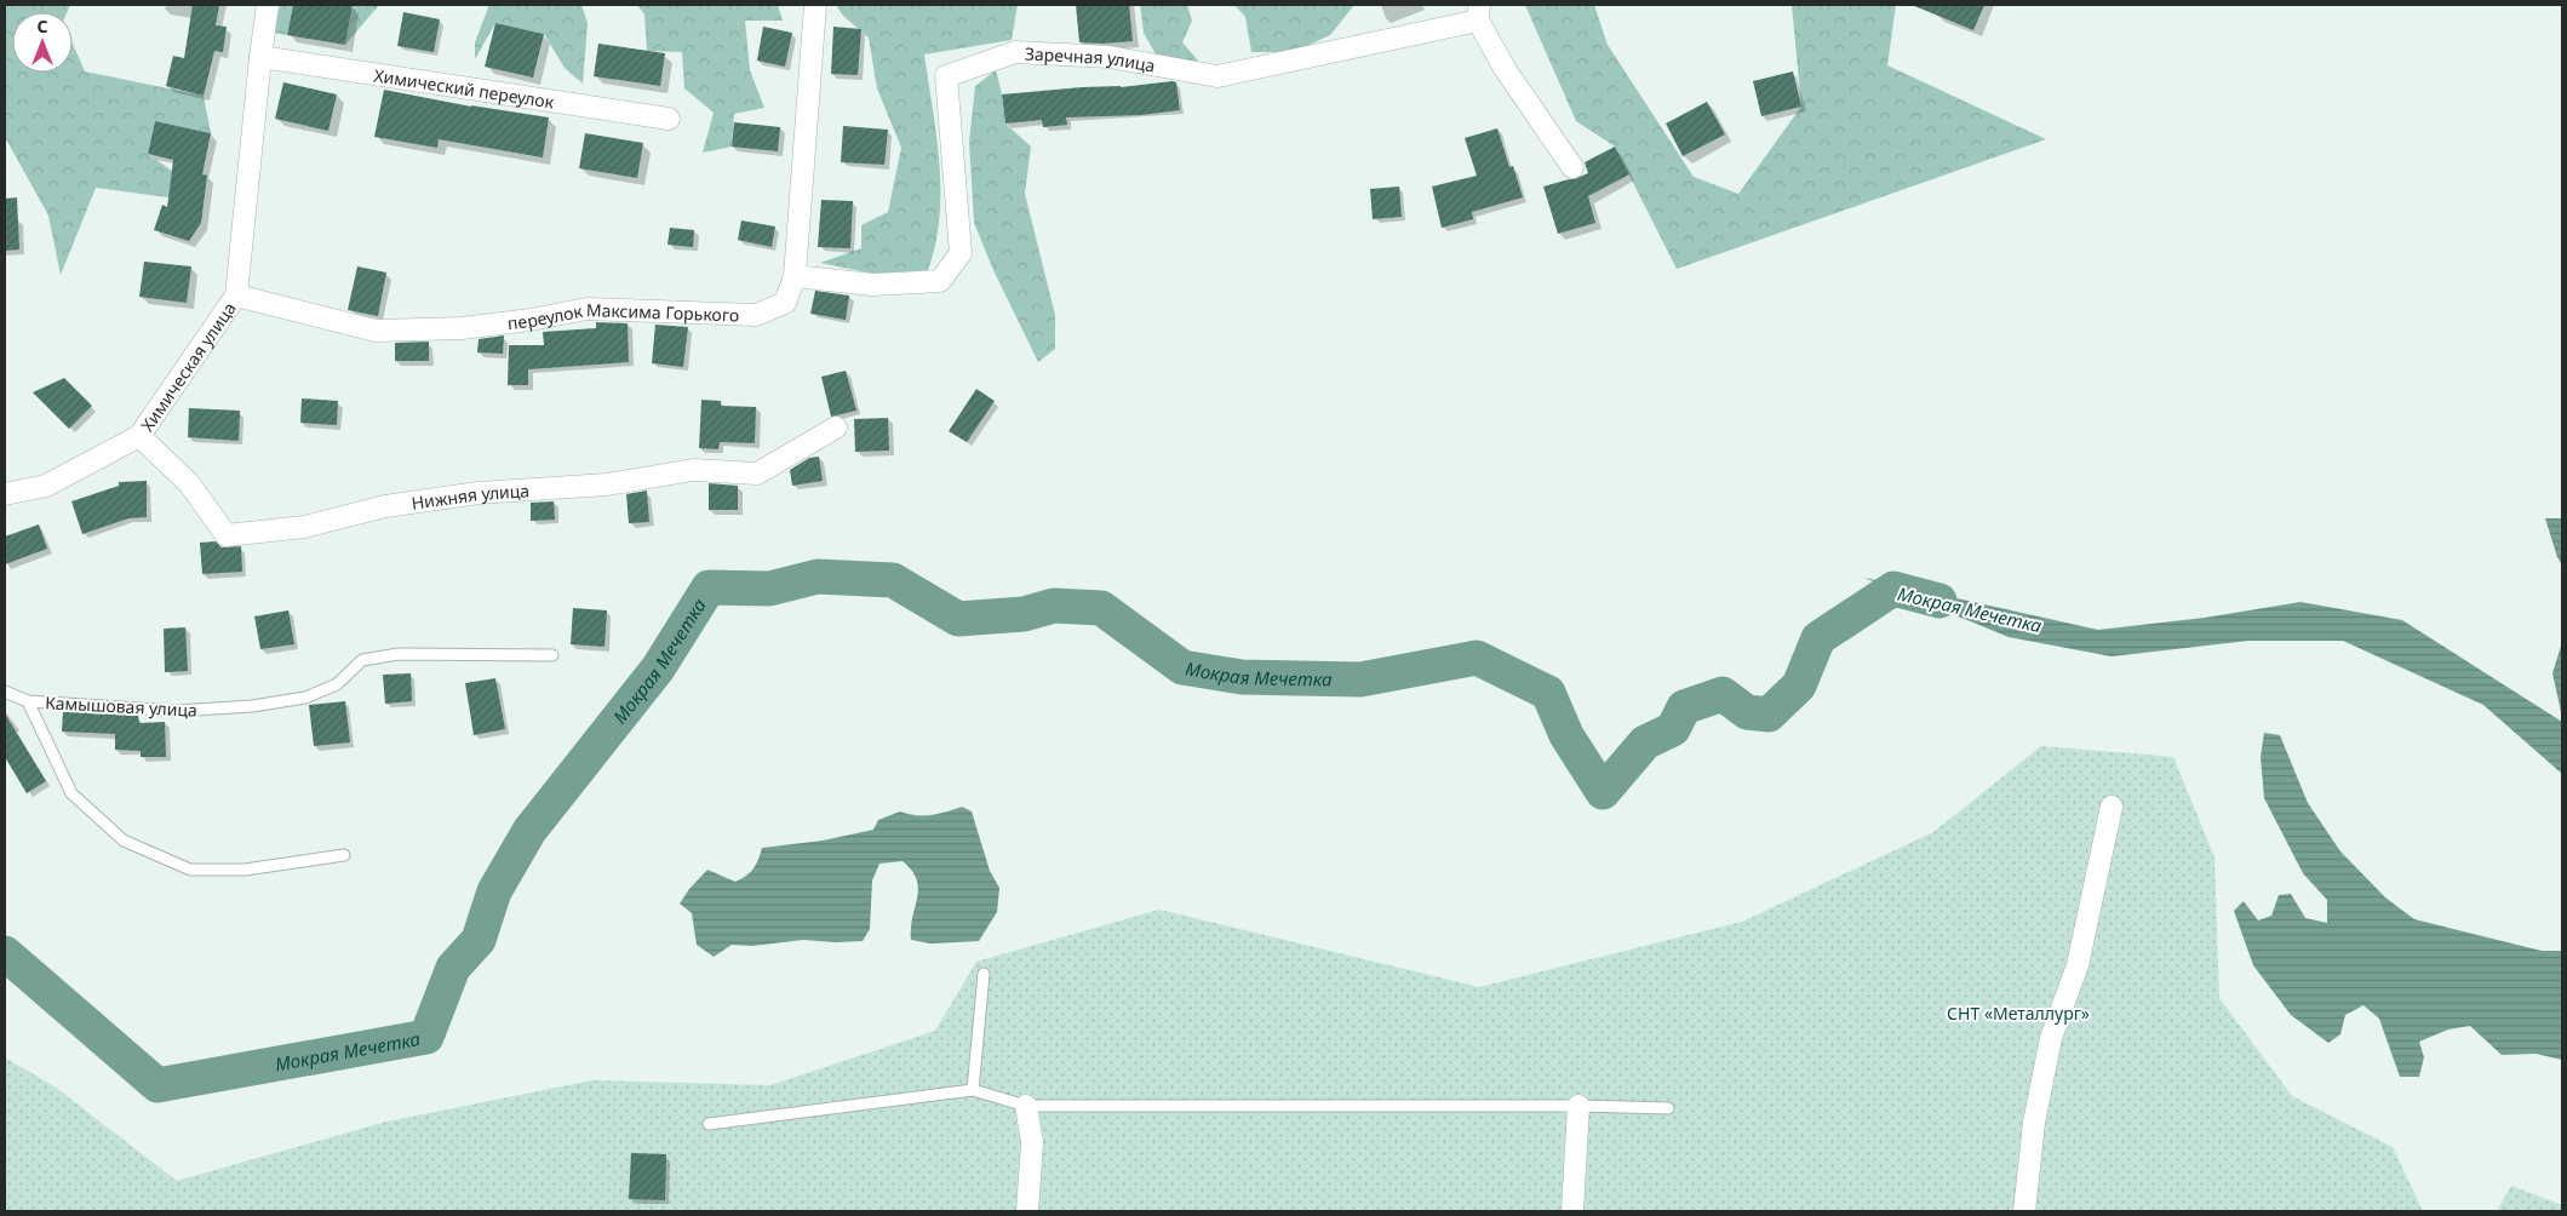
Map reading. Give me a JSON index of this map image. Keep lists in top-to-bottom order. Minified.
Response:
{"streets":{"street":["Заречная улица","Химический переулок","переулок Максима Горького","Химическая улица","Нижняя улица"],"lane":["Камышовая улица"]},"crossings":[["Заречная улица","переулок Максима Горького"],["Химический переулок","Химическая улица"],["переулок Максима Горького","Химическая улица"],["Химическая улица","Нижняя улица"]],"water":["Мокрая Мечетка"],"parks":["СНТ «Металлург»"],"north":"top"}
